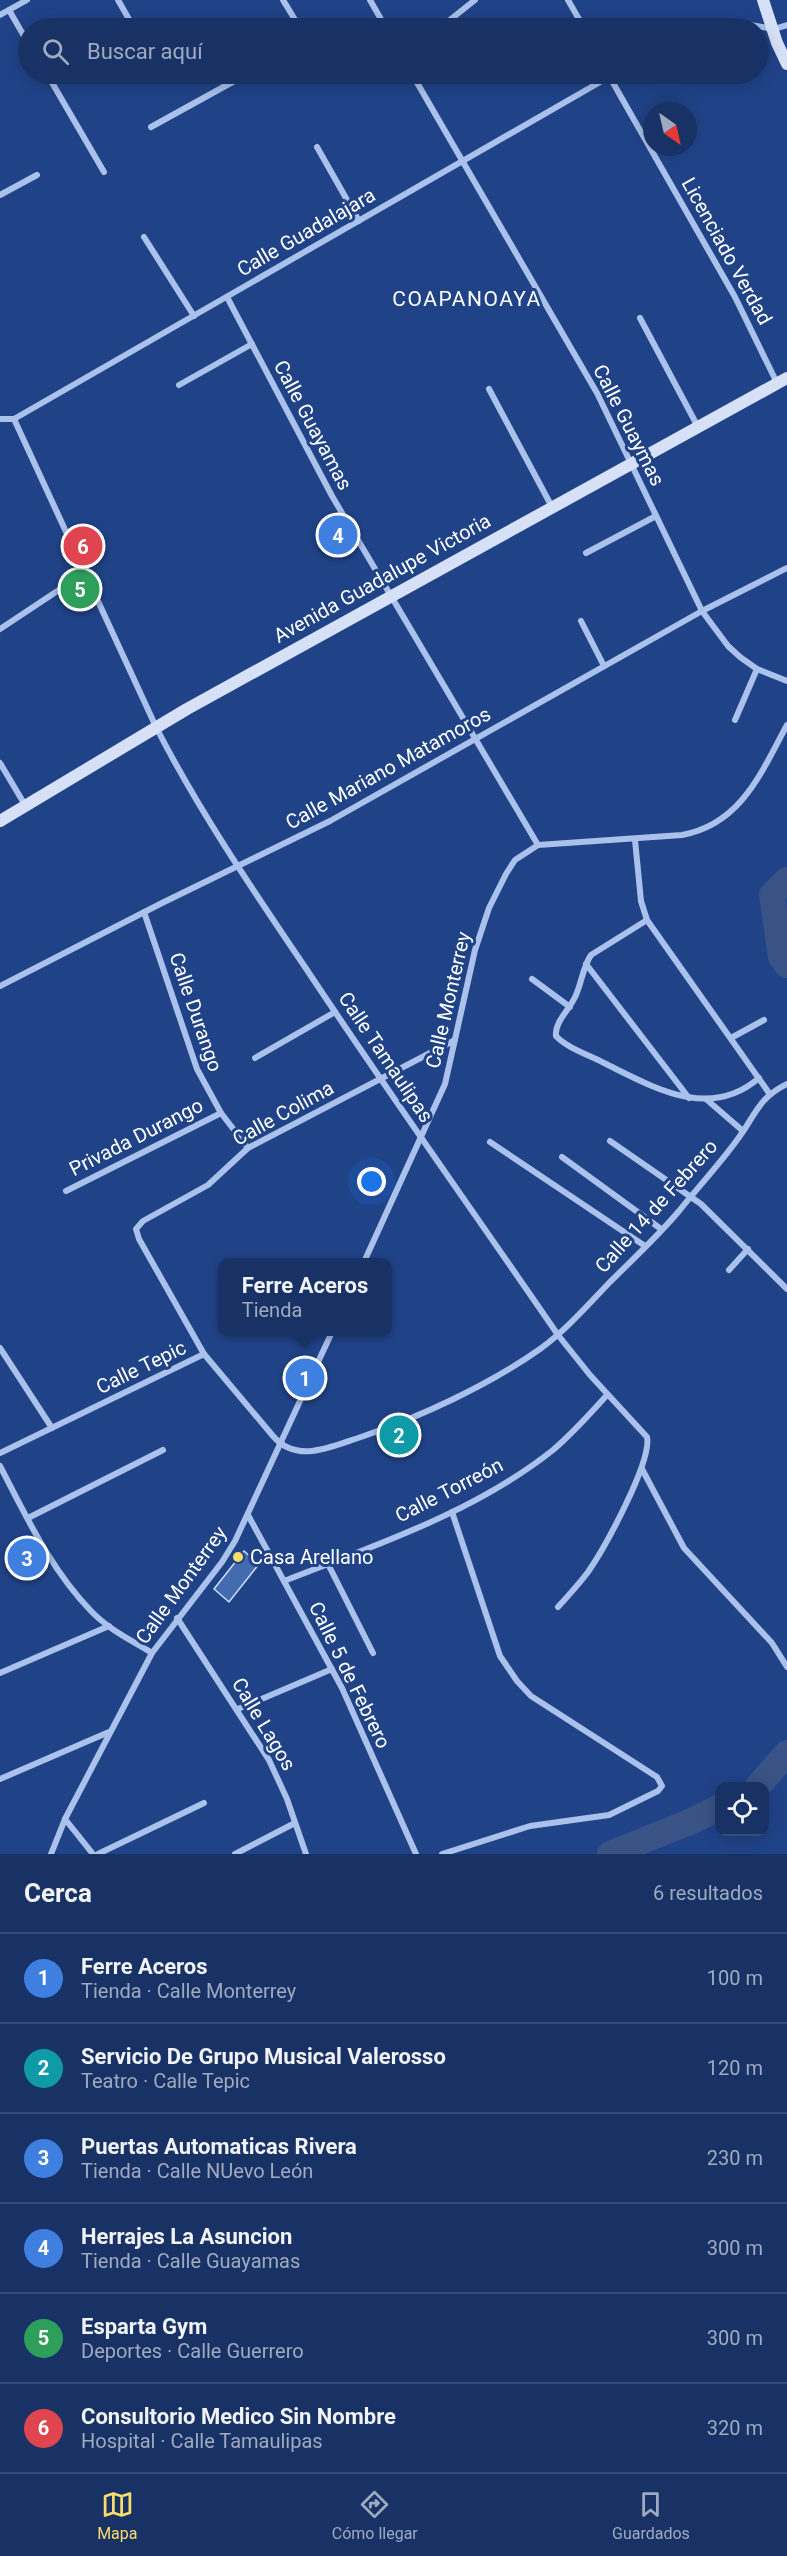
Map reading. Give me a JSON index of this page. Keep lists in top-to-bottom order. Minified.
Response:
{"streets":{"main road":["Avenida Guadalupe Victoria"],"street":["Calle Guadalajara","Licenciado Verdad","Calle Guayamas","Calle Guaymas","Calle Mariano Matamoros","Calle Monterrey","Calle Durango","Calle Tamaulipas","Calle Colima","Privada Durango","Calle 14 de Febrero","Calle Tepic","Calle Torreón","Calle 5 de Febrero","Calle Lagos"]},"crossings":[["Calle Guadalajara","Calle Guayamas"],["Calle Guadalajara","Calle Guaymas"],["Calle Guadalajara","Calle Tamaulipas"],["Licenciado Verdad","Avenida Guadalupe Victoria"],["Calle Guayamas","Avenida Guadalupe Victoria"],["Calle Guayamas","Calle Mariano Matamoros"],["Calle Guayamas","Calle Monterrey"],["Calle Guaymas","Avenida Guadalupe Victoria"],["Calle Guaymas","Calle Mariano Matamoros"],["Avenida Guadalupe Victoria","Calle Tamaulipas"],["Calle Mariano Matamoros","Calle Durango"],["Calle Mariano Matamoros","Calle Tamaulipas"],["Calle Monterrey","Calle Tamaulipas"],["Calle Monterrey","Calle Colima"],["Calle Monterrey","Calle Tepic"],["Calle Monterrey","Calle 5 de Febrero"],["Calle Monterrey","Calle Lagos"],["Calle Durango","Calle Colima"],["Calle Durango","Privada Durango"],["Calle Tamaulipas","Calle Colima"],["Calle Tamaulipas","Calle 14 de Febrero"],["Calle Tamaulipas","Calle Torreón"],["Calle Colima","Calle Tepic"],["Calle Torreón","Calle 5 de Febrero"]],"districts":["COAPANOAYA"],"places":["Casa Arellano"],"north":"bottom right","page":{"search":"Buscar aquí","pins":["4","6","5","1","2","3"],"popup":["Ferre Aceros","Tienda"],"heading":["Cerca","6 resultados"],"list":[{"mark":"1","name":"Ferre Aceros","note":"Tienda · Calle Monterrey","value":"100 m"},{"mark":"2","name":"Servicio De Grupo Musical Valerosso","note":"Teatro · Calle Tepic","value":"120 m"},{"mark":"3","name":"Puertas Automaticas Rivera","note":"Tienda · Calle NUevo León","value":"230 m"},{"mark":"4","name":"Herrajes La Asuncion","note":"Tienda · Calle Guayamas","value":"300 m"},{"mark":"5","name":"Esparta Gym","note":"Deportes · Calle Guerrero","value":"300 m"},{"mark":"6","name":"Consultorio Medico Sin Nombre","note":"Hospital · Calle Tamaulipas","value":"320 m"}],"nav":["Mapa","Cómo llegar","Guardados"]}}
